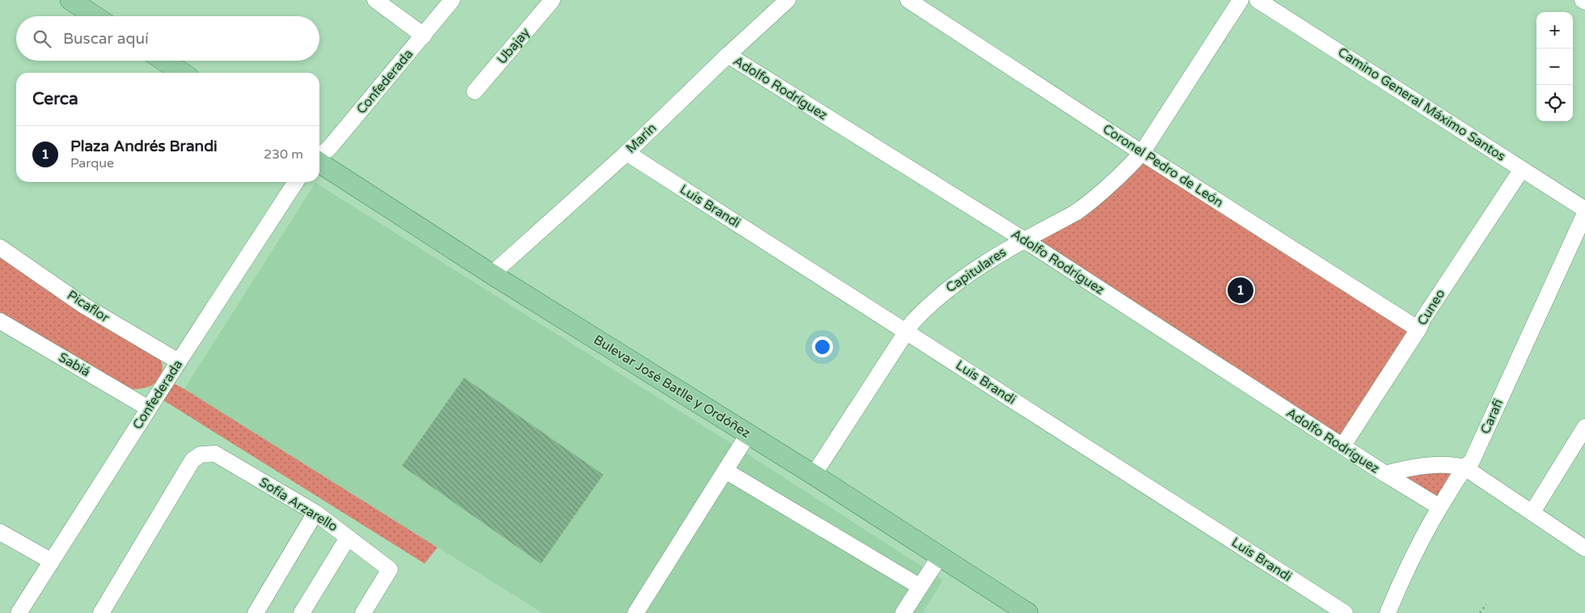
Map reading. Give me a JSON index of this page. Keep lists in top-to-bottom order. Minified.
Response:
{"streets":{"main road":["Bulevar José Batlle y Ordóñez"],"street":["Ubajay","Confederada","Adolfo Rodríguez","Camino General Máximo Santos","Marín","Coronel Pedro de León","Luis Brandi","Capitulares","Picaflor","Cuneo","Sabiá","Carafi","Sofía Arzarello"]},"crossings":[["Confederada","Picaflor"],["Confederada","Sabiá"],["Adolfo Rodríguez","Marín"],["Adolfo Rodríguez","Capitulares"],["Adolfo Rodríguez","Cuneo"],["Adolfo Rodríguez","Carafi"],["Camino General Máximo Santos","Cuneo"],["Marín","Luis Brandi"],["Marín","Bulevar José Batlle y Ordóñez"],["Coronel Pedro de León","Capitulares"],["Coronel Pedro de León","Cuneo"],["Luis Brandi","Capitulares"],["Capitulares","Bulevar José Batlle y Ordóñez"]],"page":{"map_buttons":["+","−"],"search":"Buscar aquí","heading":"Cerca","list":[{"mark":"1","name":"Plaza Andrés Brandi","note":"Parque","value":"230 m"}],"pins":"1"}}
